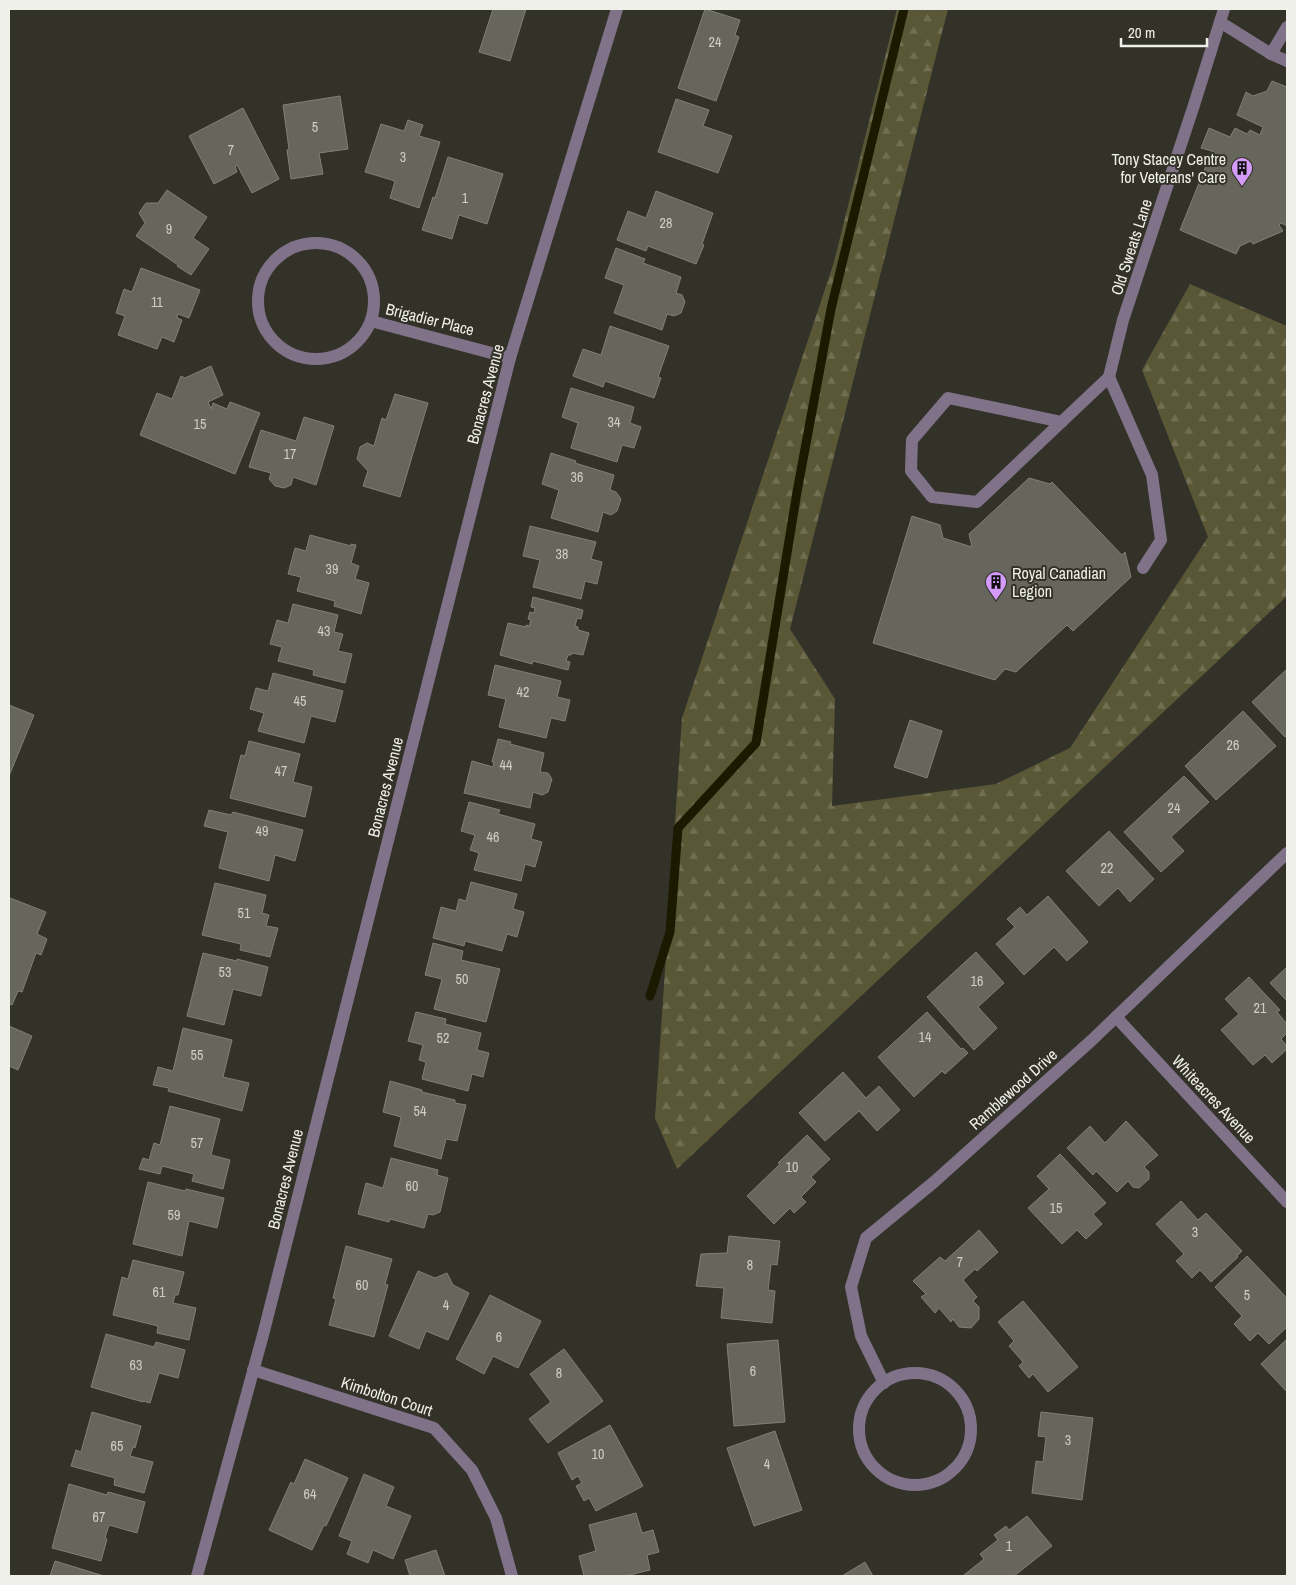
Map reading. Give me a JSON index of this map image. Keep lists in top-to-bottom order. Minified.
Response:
{"streets":{"street":["Old Sweats Lane","Brigadier Place","Bonacres Avenue","Ramblewood Drive","Whiteacres Avenue","Kimbolton Court"]},"crossings":[["Brigadier Place","Bonacres Avenue"],["Bonacres Avenue","Kimbolton Court"],["Ramblewood Drive","Whiteacres Avenue"]],"places":{"building":["Tony Stacey Centre for Veterans' Care","Royal Canadian Legion"]},"house_numbers":["24","5","7","3","1","28","9","11","34","15","17","36","38","39","43","42","45","26","44","47","24","49","46","22","51","53","50","16","21","14","52","55","54","57","10","60","15","59","3","7","8","60","61","5","4","6","63","6","8","3","65","10","4","64","67","1"],"scale_bar":"20 m"}
